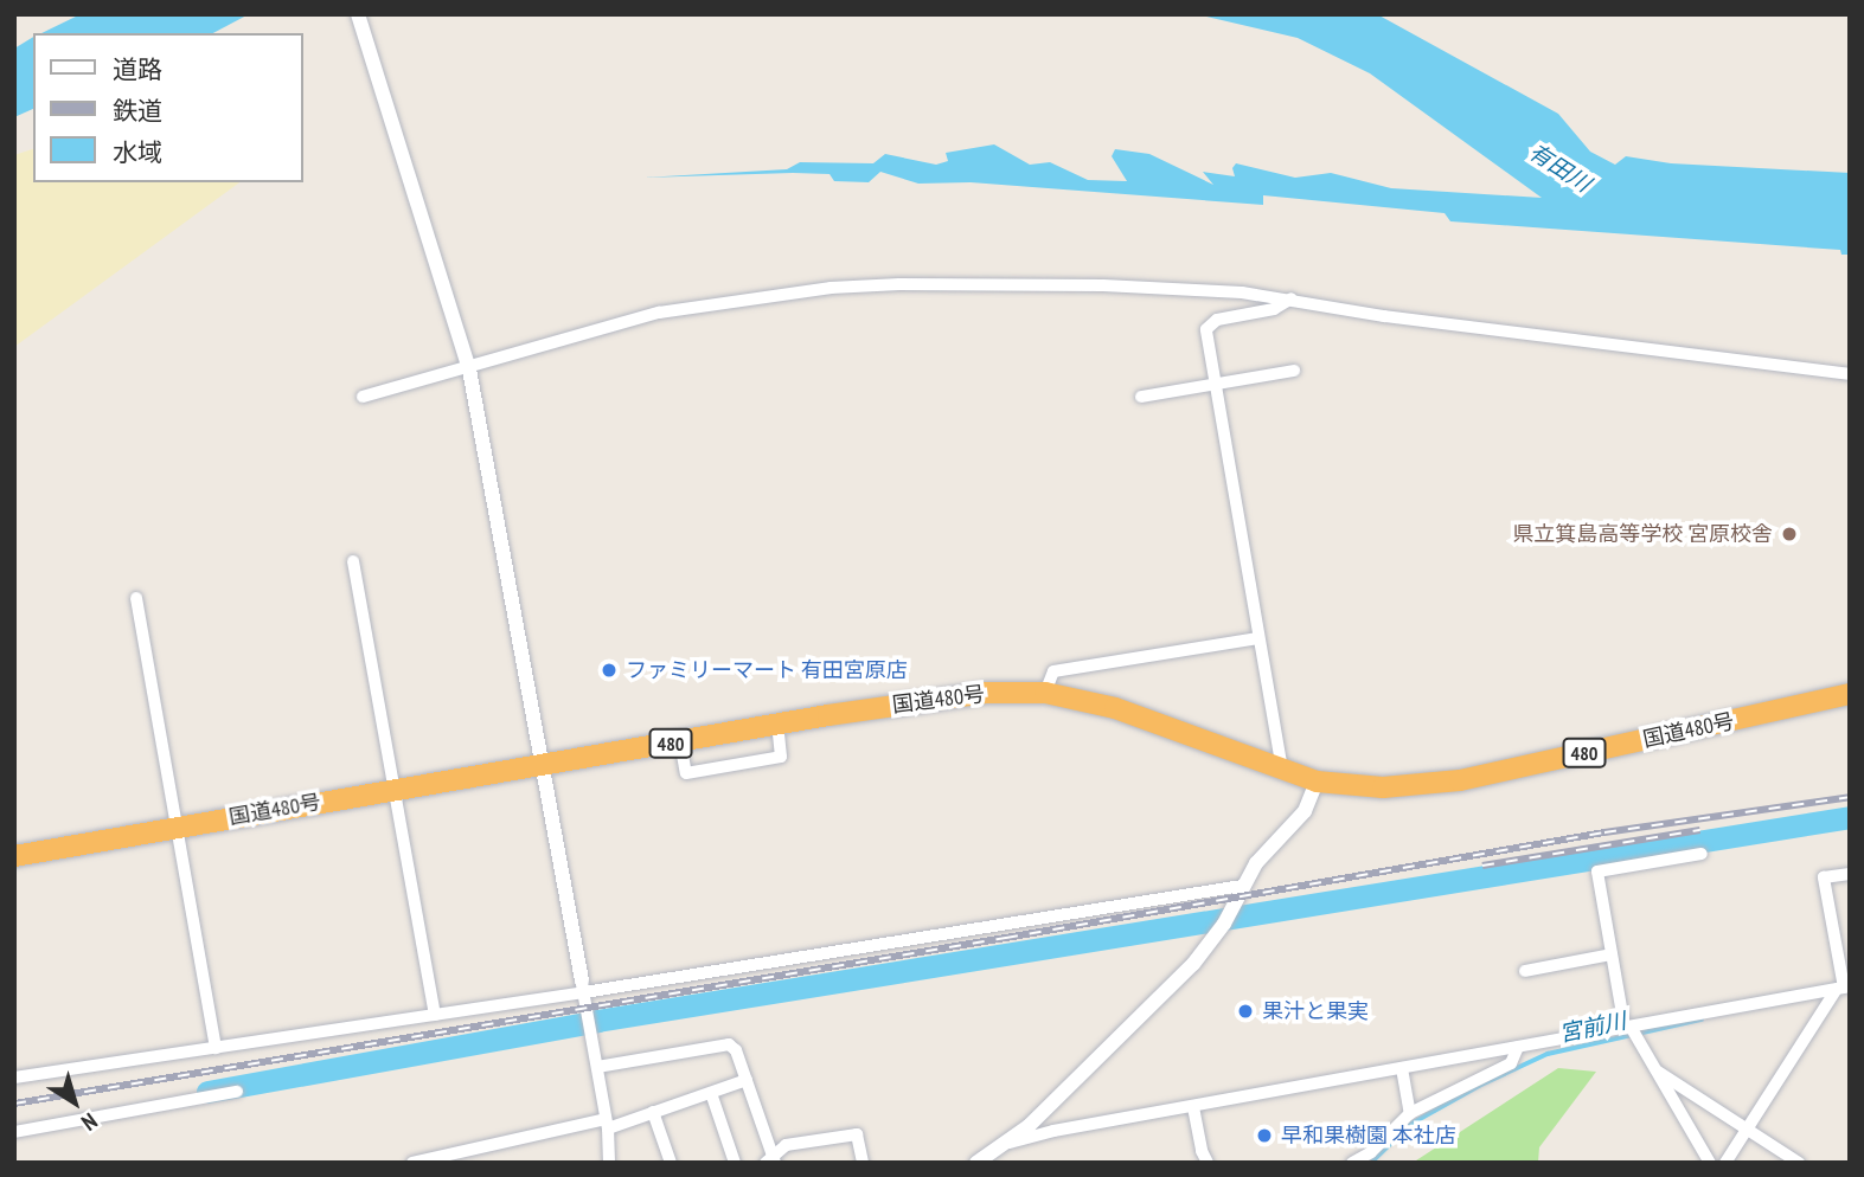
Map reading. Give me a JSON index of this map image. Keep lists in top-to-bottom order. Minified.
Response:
{"streets":{"highway":["国道480号","480"]},"water":["有田川","宮前川"],"places":["県立箕島高等学校 宮原校舎","ファミリーマート 有田宮原店","果汁と果実","早和果樹園 本社店"],"legend":["道路","鉄道","水域"],"north":"bottom right"}
